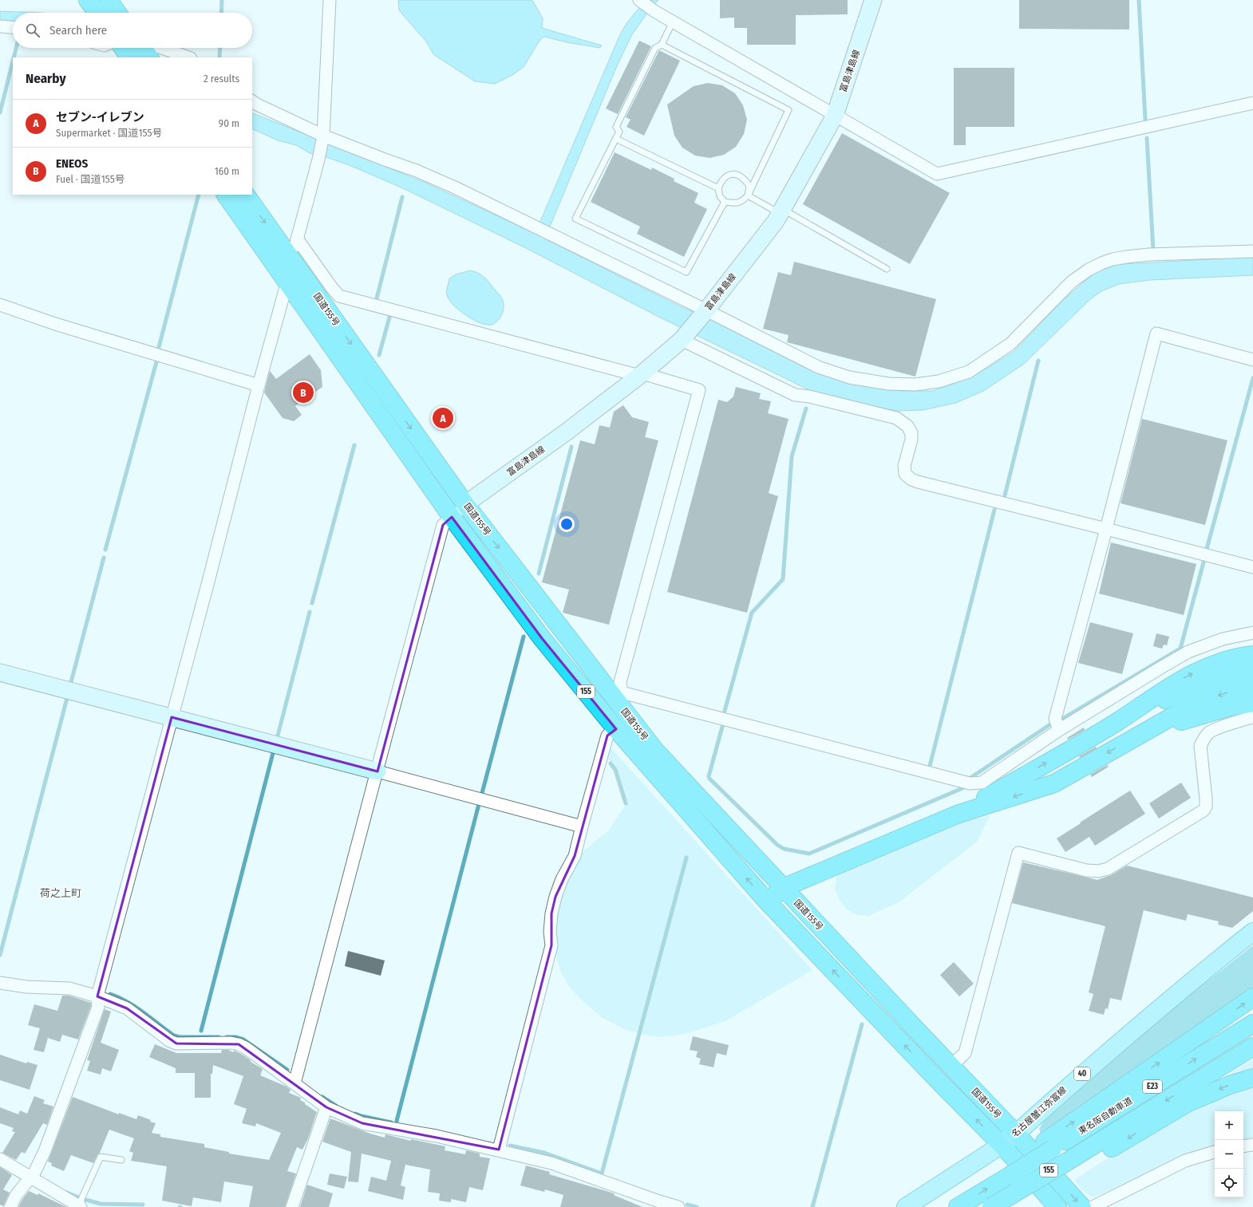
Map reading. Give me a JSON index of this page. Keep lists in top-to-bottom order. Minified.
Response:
{"streets":{"highway":["国道155号","155","E23","東名阪自動車道"],"main road":["富島津島線","40","名古屋蟹江弥富線"]},"crossings":[["富島津島線","国道155号"],["国道155号","名古屋蟹江弥富線"]],"districts":["荷之上町"],"page":{"search":"Search here","heading":["Nearby","2 results"],"list":[{"mark":"A","name":"セブン-イレブン","note":"Supermarket · 国道155号","value":"90 m"},{"mark":"B","name":"ENEOS","note":"Fuel · 国道155号","value":"160 m"}],"pins":["B","A"],"map_buttons":["+","−"]}}
